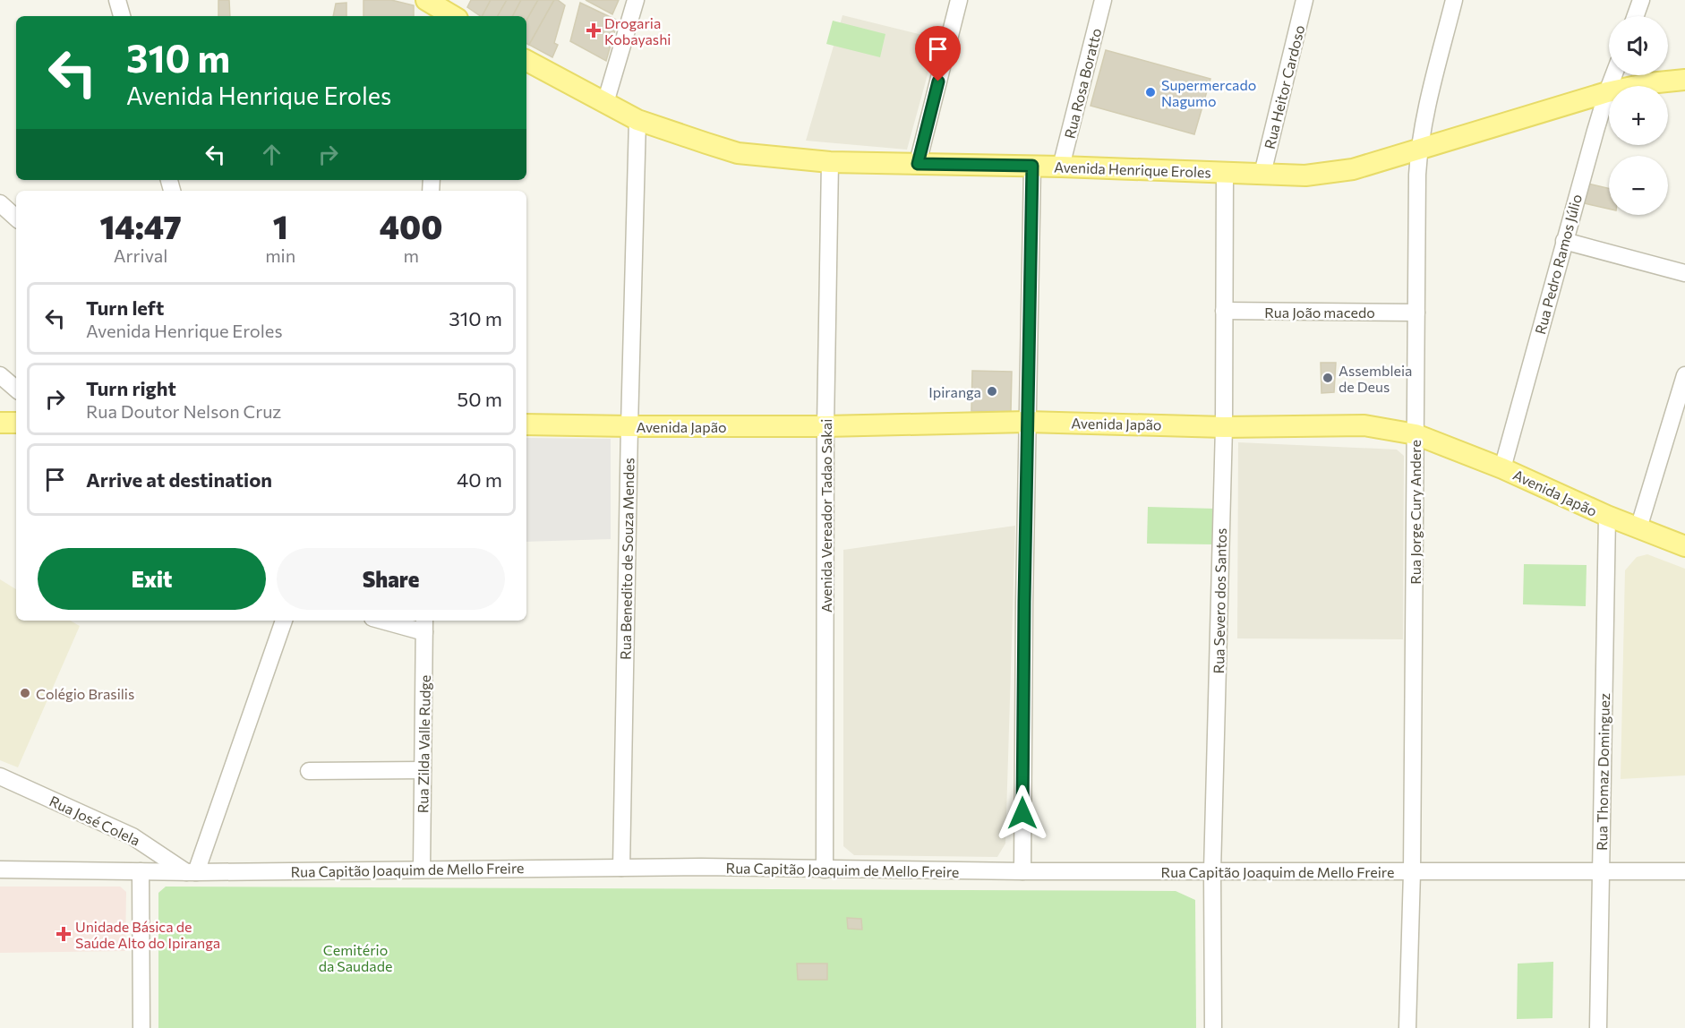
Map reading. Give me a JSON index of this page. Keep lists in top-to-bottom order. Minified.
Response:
{"streets":{"main road":["Avenida Henrique Eroles","Avenida Japão"],"street":["Rua Rosa Boratto","Rua Heitor Cardoso","Rua Pedro Ramos Júlio","Rua João macedo","Rua Jorge Cury Andere","Avenida Vereador Tadao Sakai","Rua Benedito de Souza Mendes","Rua Severo dos Santos","Rua Zilda Valle Rudge","Rua Thomaz Dominguez","Rua José Colela","Rua Capitão Joaquim de Mello Freire"]},"crossings":[["Rua Rosa Boratto","Avenida Henrique Eroles"],["Rua Heitor Cardoso","Avenida Henrique Eroles"],["Avenida Henrique Eroles","Rua Pedro Ramos Júlio"],["Avenida Henrique Eroles","Rua Jorge Cury Andere"],["Avenida Henrique Eroles","Avenida Vereador Tadao Sakai"],["Avenida Henrique Eroles","Rua Benedito de Souza Mendes"],["Avenida Henrique Eroles","Rua Severo dos Santos"],["Rua Pedro Ramos Júlio","Avenida Japão"],["Rua João macedo","Rua Jorge Cury Andere"],["Rua João macedo","Rua Severo dos Santos"],["Avenida Japão","Rua Jorge Cury Andere"],["Avenida Japão","Avenida Vereador Tadao Sakai"],["Avenida Japão","Rua Benedito de Souza Mendes"],["Avenida Japão","Rua Severo dos Santos"],["Avenida Japão","Rua Thomaz Dominguez"],["Rua Jorge Cury Andere","Rua Capitão Joaquim de Mello Freire"],["Avenida Vereador Tadao Sakai","Rua Capitão Joaquim de Mello Freire"],["Rua Benedito de Souza Mendes","Rua Capitão Joaquim de Mello Freire"],["Rua Severo dos Santos","Rua Capitão Joaquim de Mello Freire"],["Rua Zilda Valle Rudge","Rua Capitão Joaquim de Mello Freire"],["Rua Thomaz Dominguez","Rua Capitão Joaquim de Mello Freire"],["Rua José Colela","Rua Capitão Joaquim de Mello Freire"]],"parks":["Cemitério da Saudade"],"places":{"health":["Drogaria Kobayashi","Unidade Básica de Saúde Alto do Ipiranga"],"other":["Supermercado Nagumo","Assembleia de Deus","Ipiranga","Colégio Brasilis"]},"page":{"map_buttons":["+","−"],"turn":["310 m","Avenida Henrique Eroles"],"eta":["14:47","Arrival","1","min","400","m"],"list":[{"name":"Turn left","note":"Avenida Henrique Eroles","value":"310 m"},{"name":"Turn right","note":"Rua Doutor Nelson Cruz","value":"50 m"},{"name":"Arrive at destination","value":"40 m"}],"buttons":["Exit","Share"]}}
